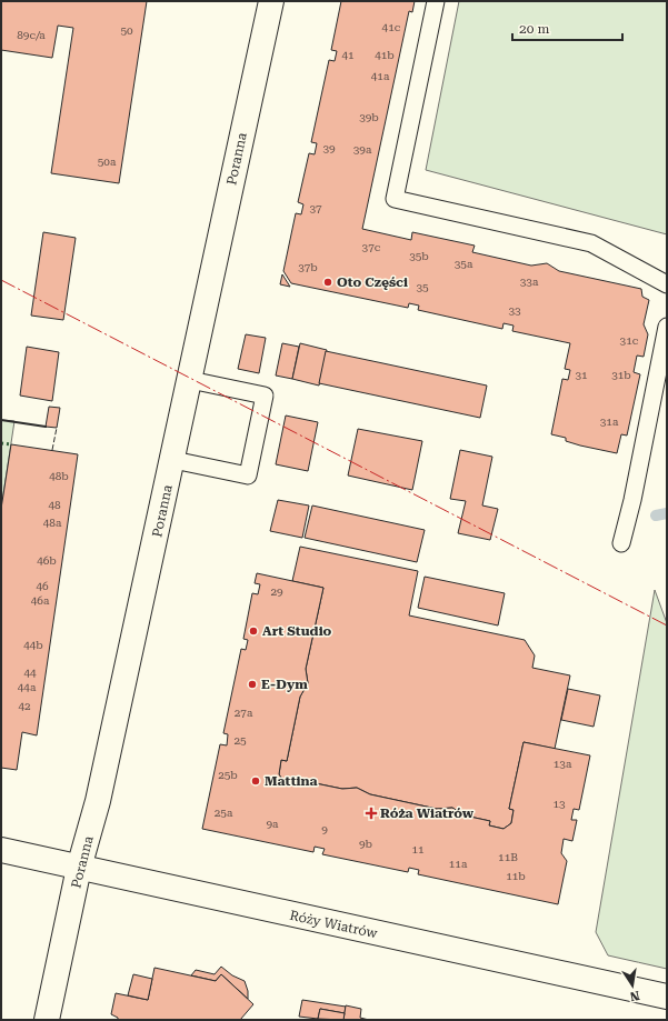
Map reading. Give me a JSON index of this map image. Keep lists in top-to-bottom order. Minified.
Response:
{"streets":{"street":["Poranna","Róży Wiatrów"]},"crossings":[["Poranna","Róży Wiatrów"]],"places":{"other":["Oto Części","Art Studio","E-Dym","Mattina"],"health":["Róża Wiatrów"]},"house_numbers":["41c","50","89c/a","41","41b","41a","39b","39","39a","50a","37","37c","35b","35a","37b","33a","35","33","31c","31","31b","31a","48b","48","48a","46b","46","29","46a","44b","44","44a","42","27a","25","13a","25b","13","25a","9a","9","9b","11","11B","11a","11b"],"scale_bar":"20 m","north":"bottom"}
